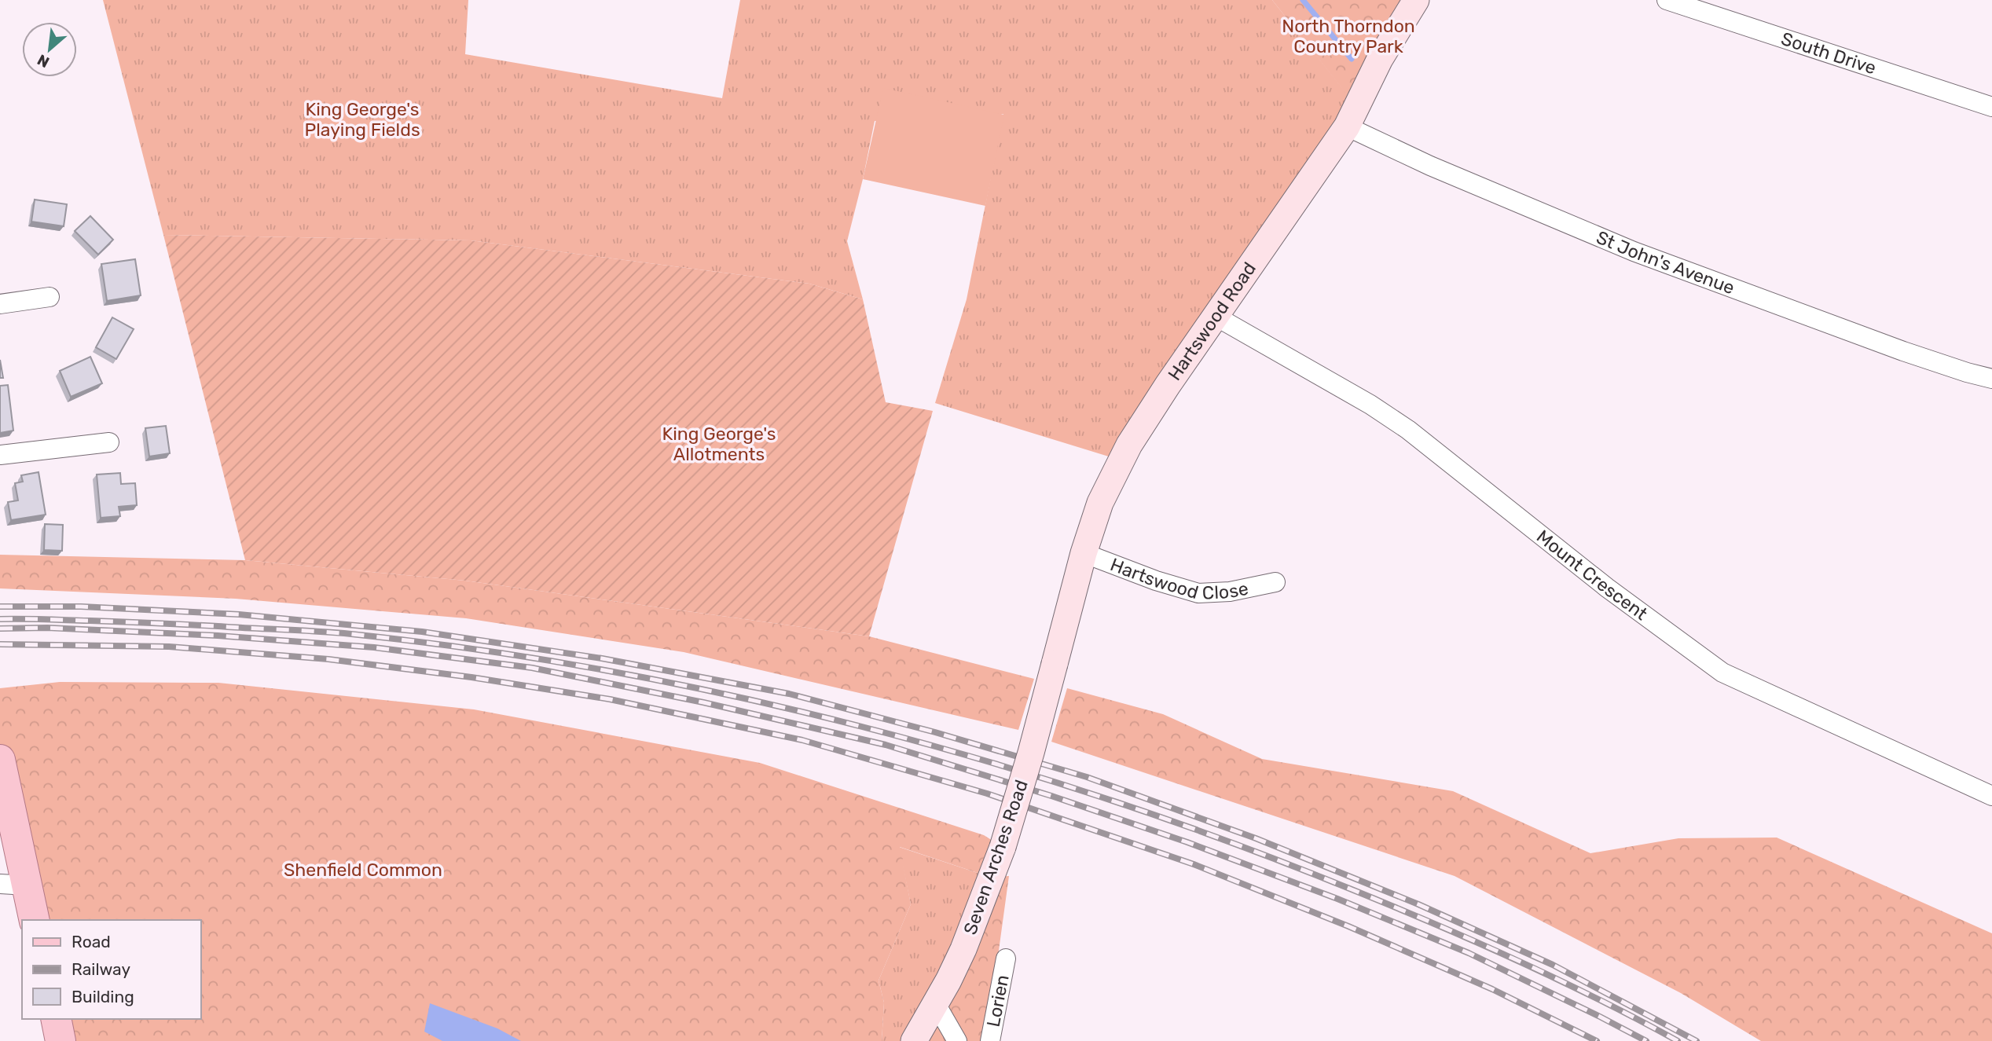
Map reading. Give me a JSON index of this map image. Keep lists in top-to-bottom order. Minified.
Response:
{"streets":{"street":["South Drive","St John's Avenue","Hartswood Road","Hartswood Close","Mount Crescent","Seven Arches Road","Lorien"]},"crossings":[["St John's Avenue","Hartswood Road"],["Hartswood Road","Hartswood Close"],["Hartswood Road","Mount Crescent"],["Hartswood Road","Seven Arches Road"]],"parks":["North Thorndon Country Park","King George's Playing Fields","King George's Allotments","Shenfield Common"],"legend":["Road","Railway","Building"],"north":"bottom left"}
